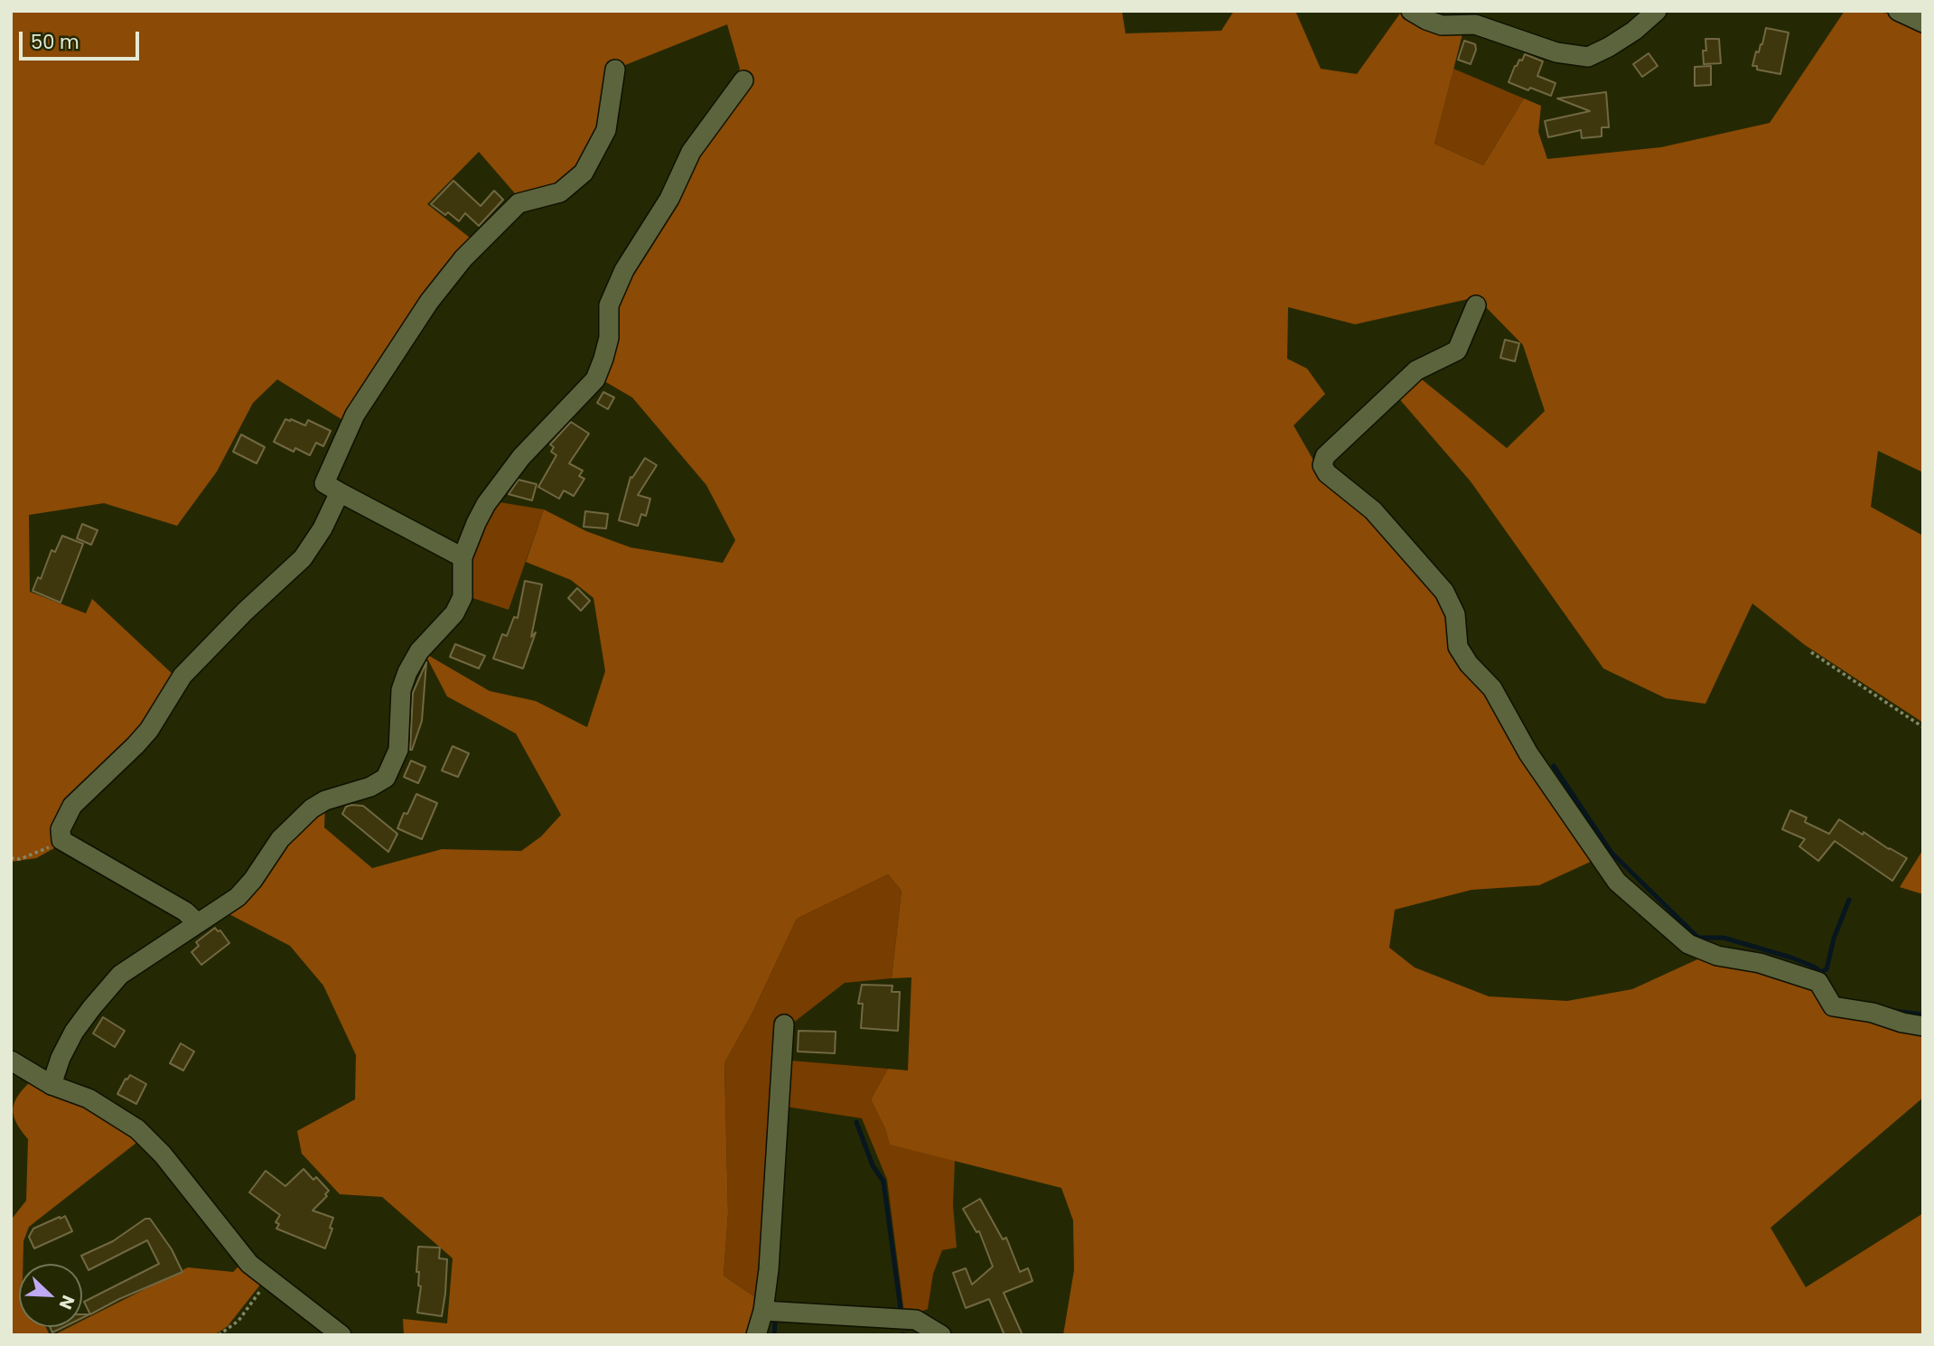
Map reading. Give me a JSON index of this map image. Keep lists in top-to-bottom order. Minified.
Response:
{"scale_bar":"50 m","north":"bottom right"}
